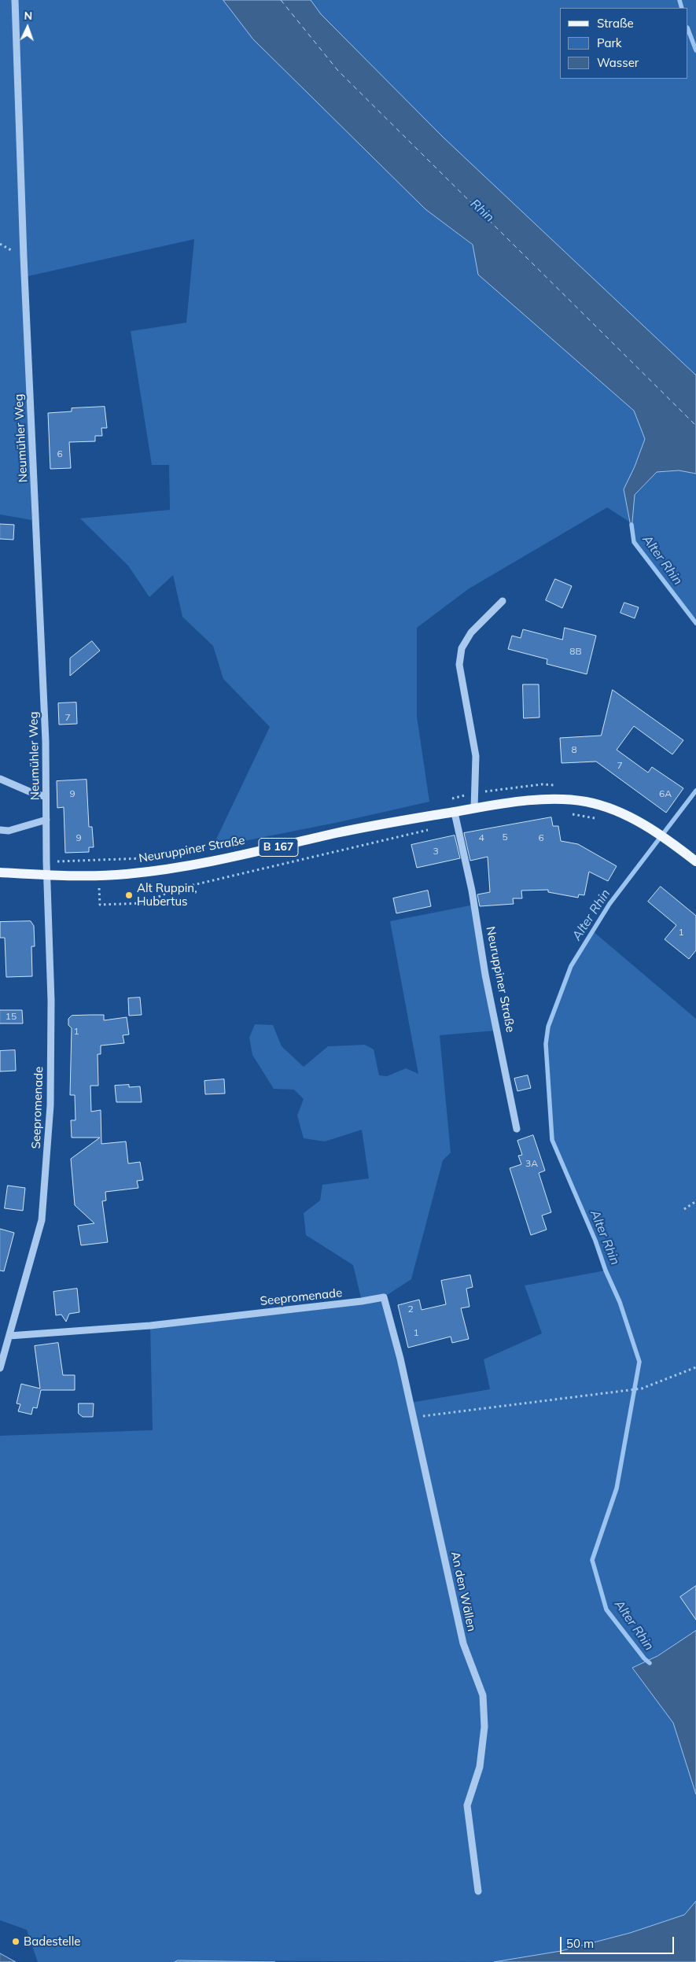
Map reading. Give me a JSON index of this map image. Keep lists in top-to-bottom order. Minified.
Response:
{"streets":{"main road":["B 167","Neuruppiner Straße"],"street":["Neumühler Weg","Seepromenade","An den Wällen"]},"crossings":[["Neumühler Weg","B 167"],["Neumühler Weg","Neuruppiner Straße"],["Neumühler Weg","Seepromenade"],["B 167","Neuruppiner Straße"],["B 167","Seepromenade"],["Neuruppiner Straße","Seepromenade"],["Seepromenade","An den Wällen"]],"water":["Rhin","Alter Rhin"],"places":["Alt Ruppin, Hubertus","Badestelle"],"house_numbers":["6","8B","7","8","7","9","6A","5","9","4","6","3","1","15","1","3A","2","1"],"legend":["Straße","Park","Wasser"],"scale_bar":"50 m","north":"top"}
